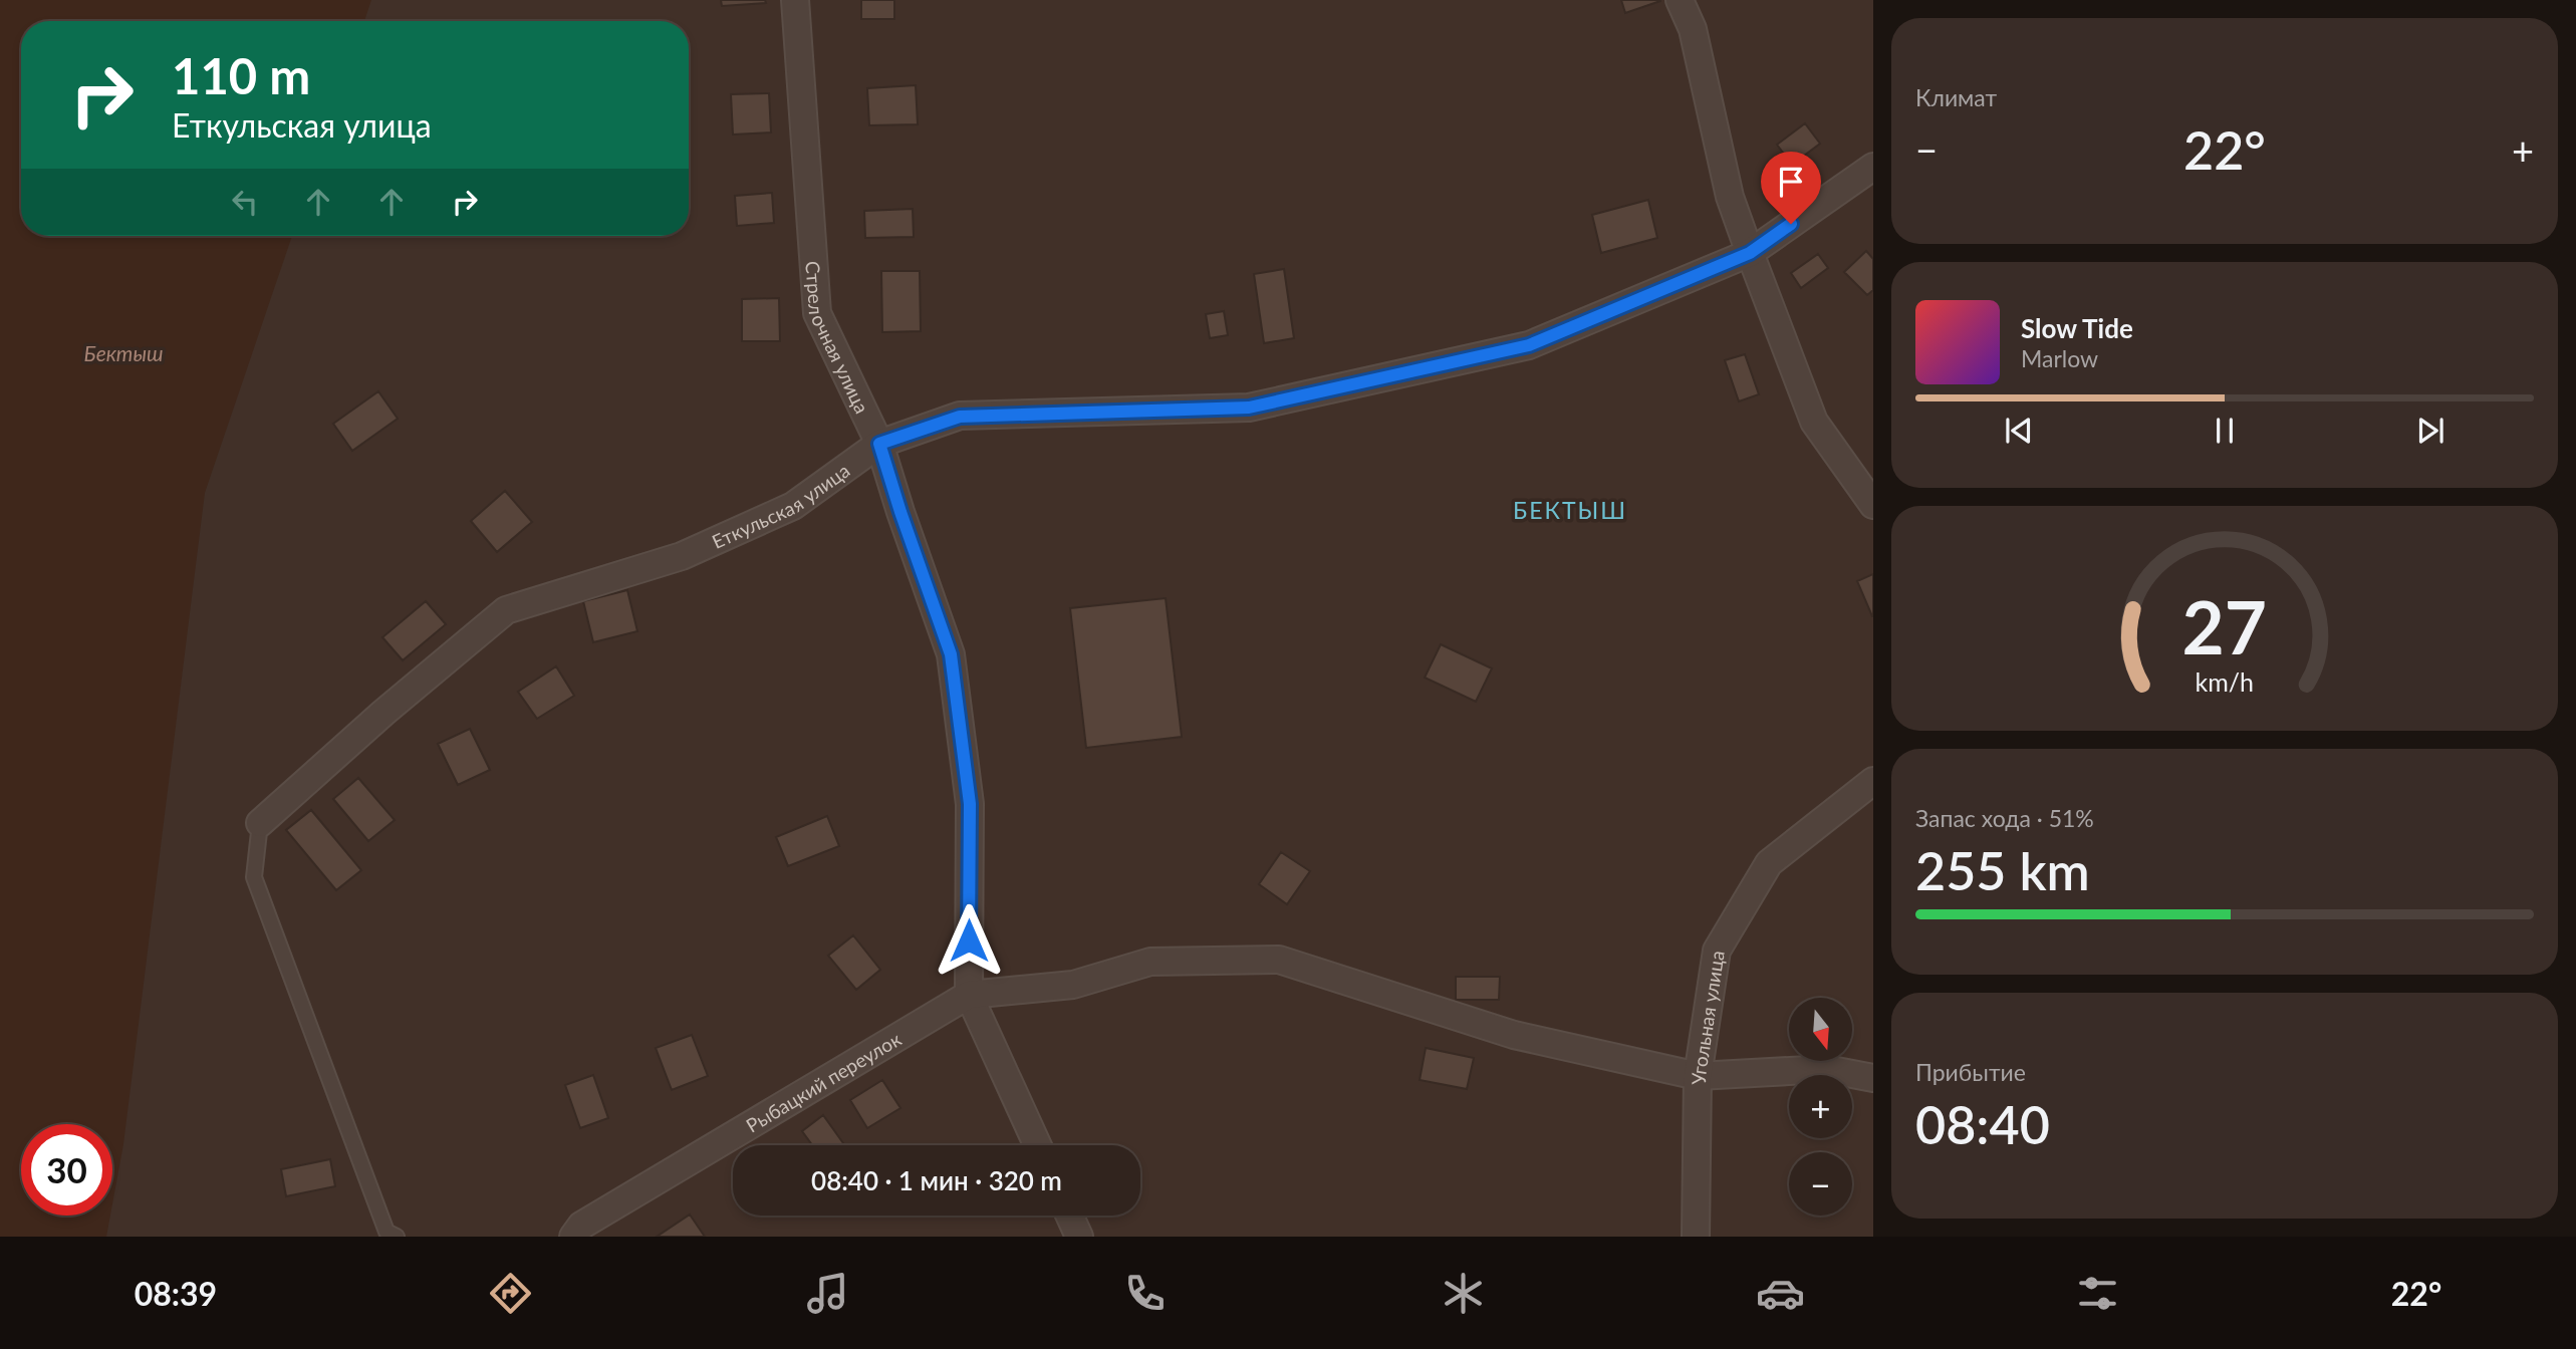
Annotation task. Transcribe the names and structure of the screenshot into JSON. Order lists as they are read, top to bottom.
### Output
{
  "streets": {
    "street": [
      "Стрелочная улица",
      "Еткульская улица",
      "Угольная улица",
      "Рыбацкий переулок"
    ]
  },
  "crossings": [
    ["Стрелочная улица", "Еткульская улица"],
    ["Стрелочная улица", "Рыбацкий переулок"]
  ],
  "districts": ["БЕКТЫШ"],
  "water": ["Бектыш"],
  "north": "bottom",
  "page": {
    "tile": [
      "Климат",
      ["Запас хода · 51%", "255 km"],
      ["Прибытие", "08:40"]
    ],
    "turn": ["110 m", "Еткульская улица"],
    "heat": ["−", "22°", "+"],
    "song": ["Slow Tide", "Marlow"],
    "map_buttons": ["+", "−"],
    "limit": "30",
    "trip": "08:40 · 1 мин · 320 m",
    "tabs": ["08:39", "22°"],
    "gauge": ["27", "km/h"]
  }
}
